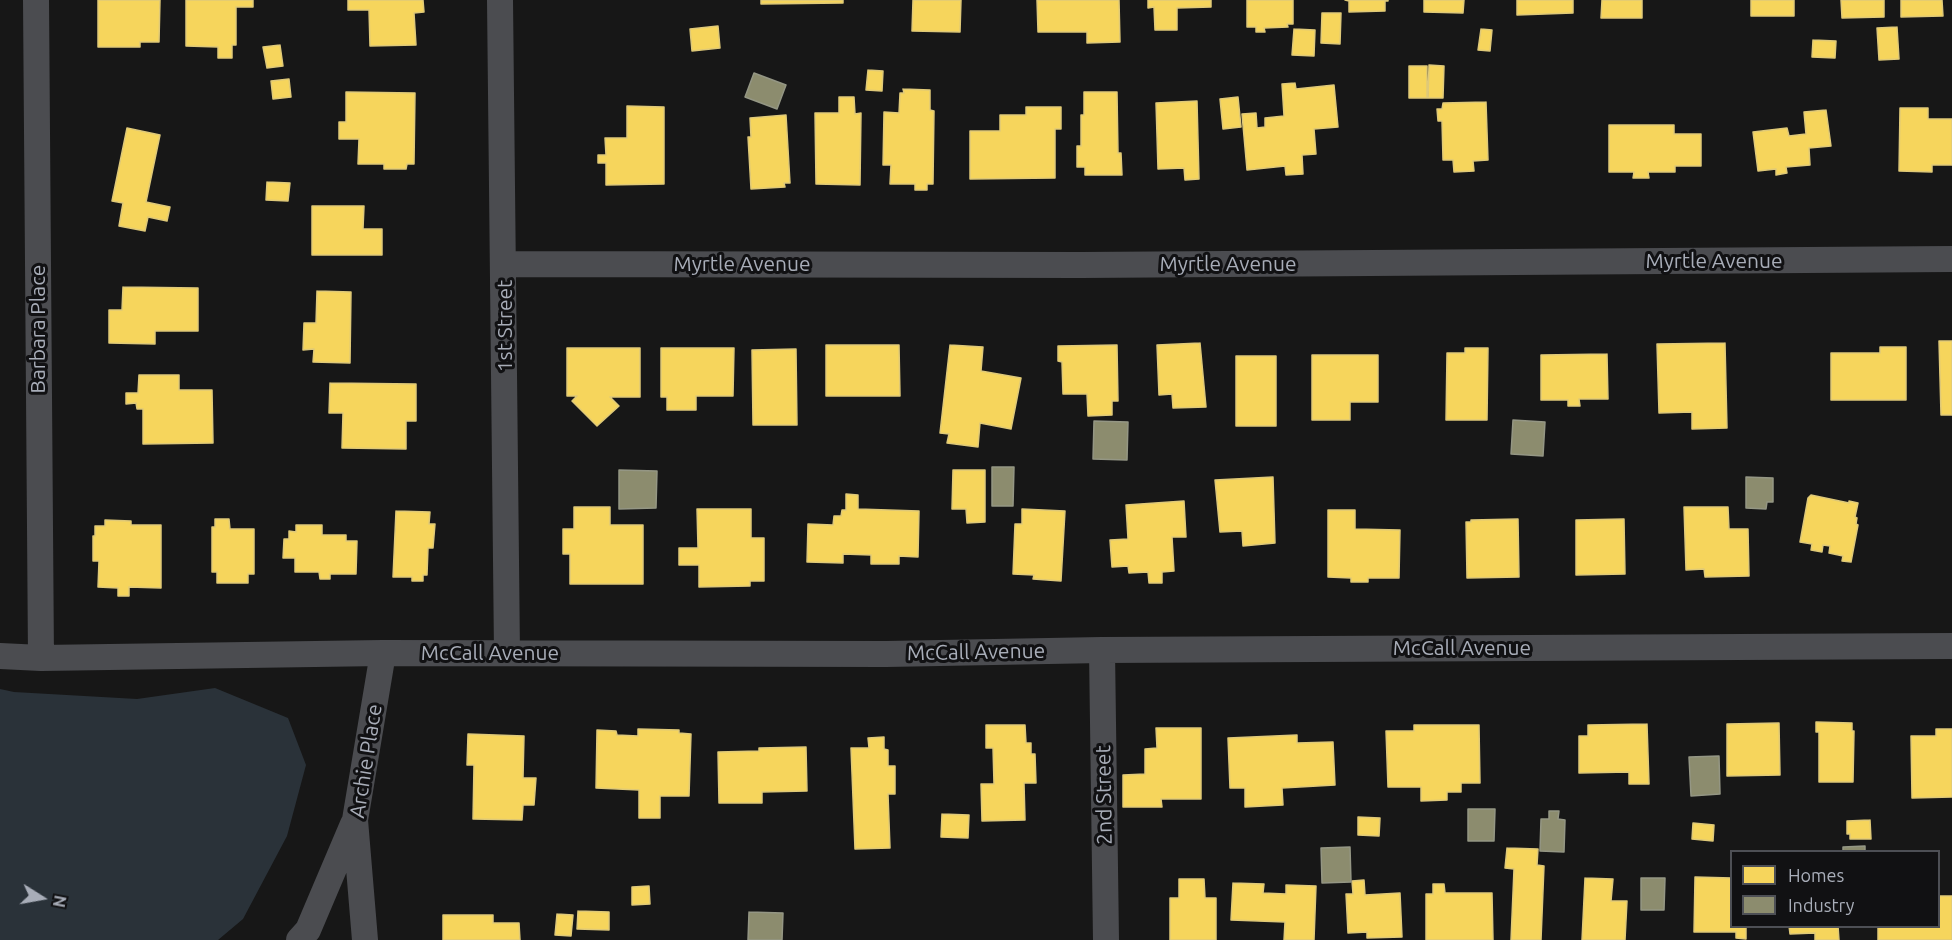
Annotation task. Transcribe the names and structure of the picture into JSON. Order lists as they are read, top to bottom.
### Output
{
  "streets": {
    "street": [
      "Myrtle Avenue",
      "1st Street",
      "Barbara Place",
      "McCall Avenue",
      "Archie Place",
      "2nd Street"
    ]
  },
  "crossings": [
    ["Myrtle Avenue", "1st Street"],
    ["1st Street", "McCall Avenue"],
    ["Barbara Place", "McCall Avenue"],
    ["McCall Avenue", "Archie Place"],
    ["McCall Avenue", "2nd Street"]
  ],
  "legend": ["Homes", "Industry"],
  "north": "right"
}
